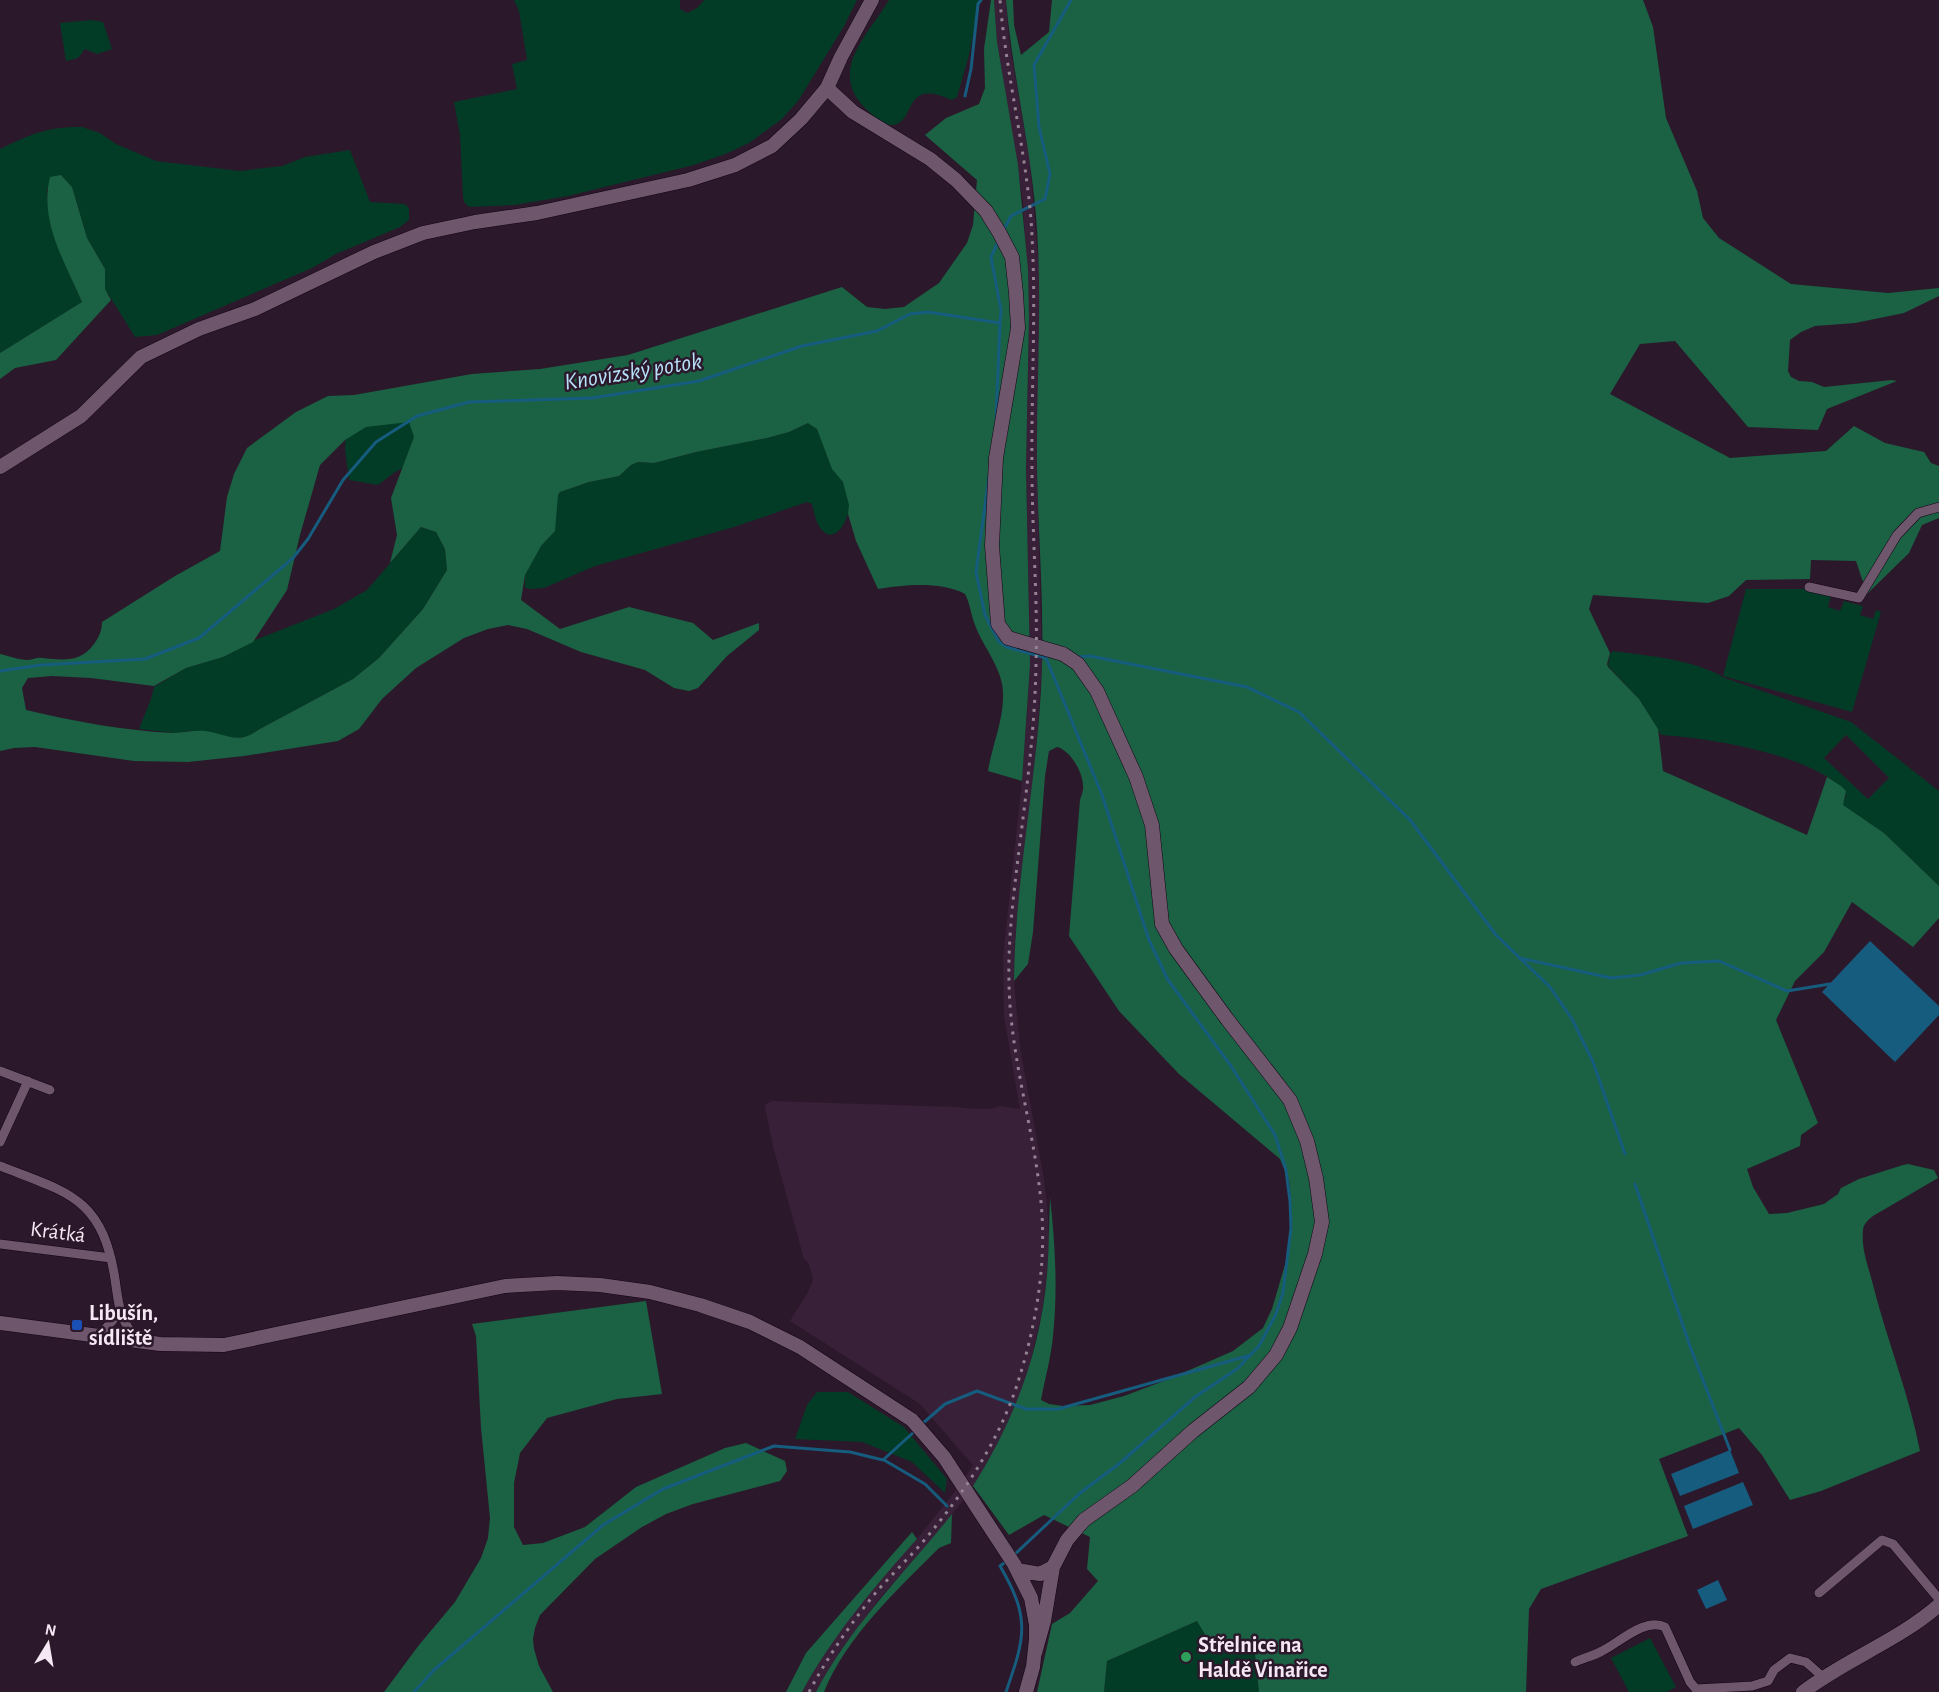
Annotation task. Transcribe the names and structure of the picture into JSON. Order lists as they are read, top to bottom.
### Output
{
  "streets": {
    "street": ["Krátká"]
  },
  "water": ["Knovízský potok"],
  "places": {
    "transit": ["Libušín, sídliště"],
    "other": ["Střelnice na Haldě Vinařice"]
  },
  "north": "top"
}
